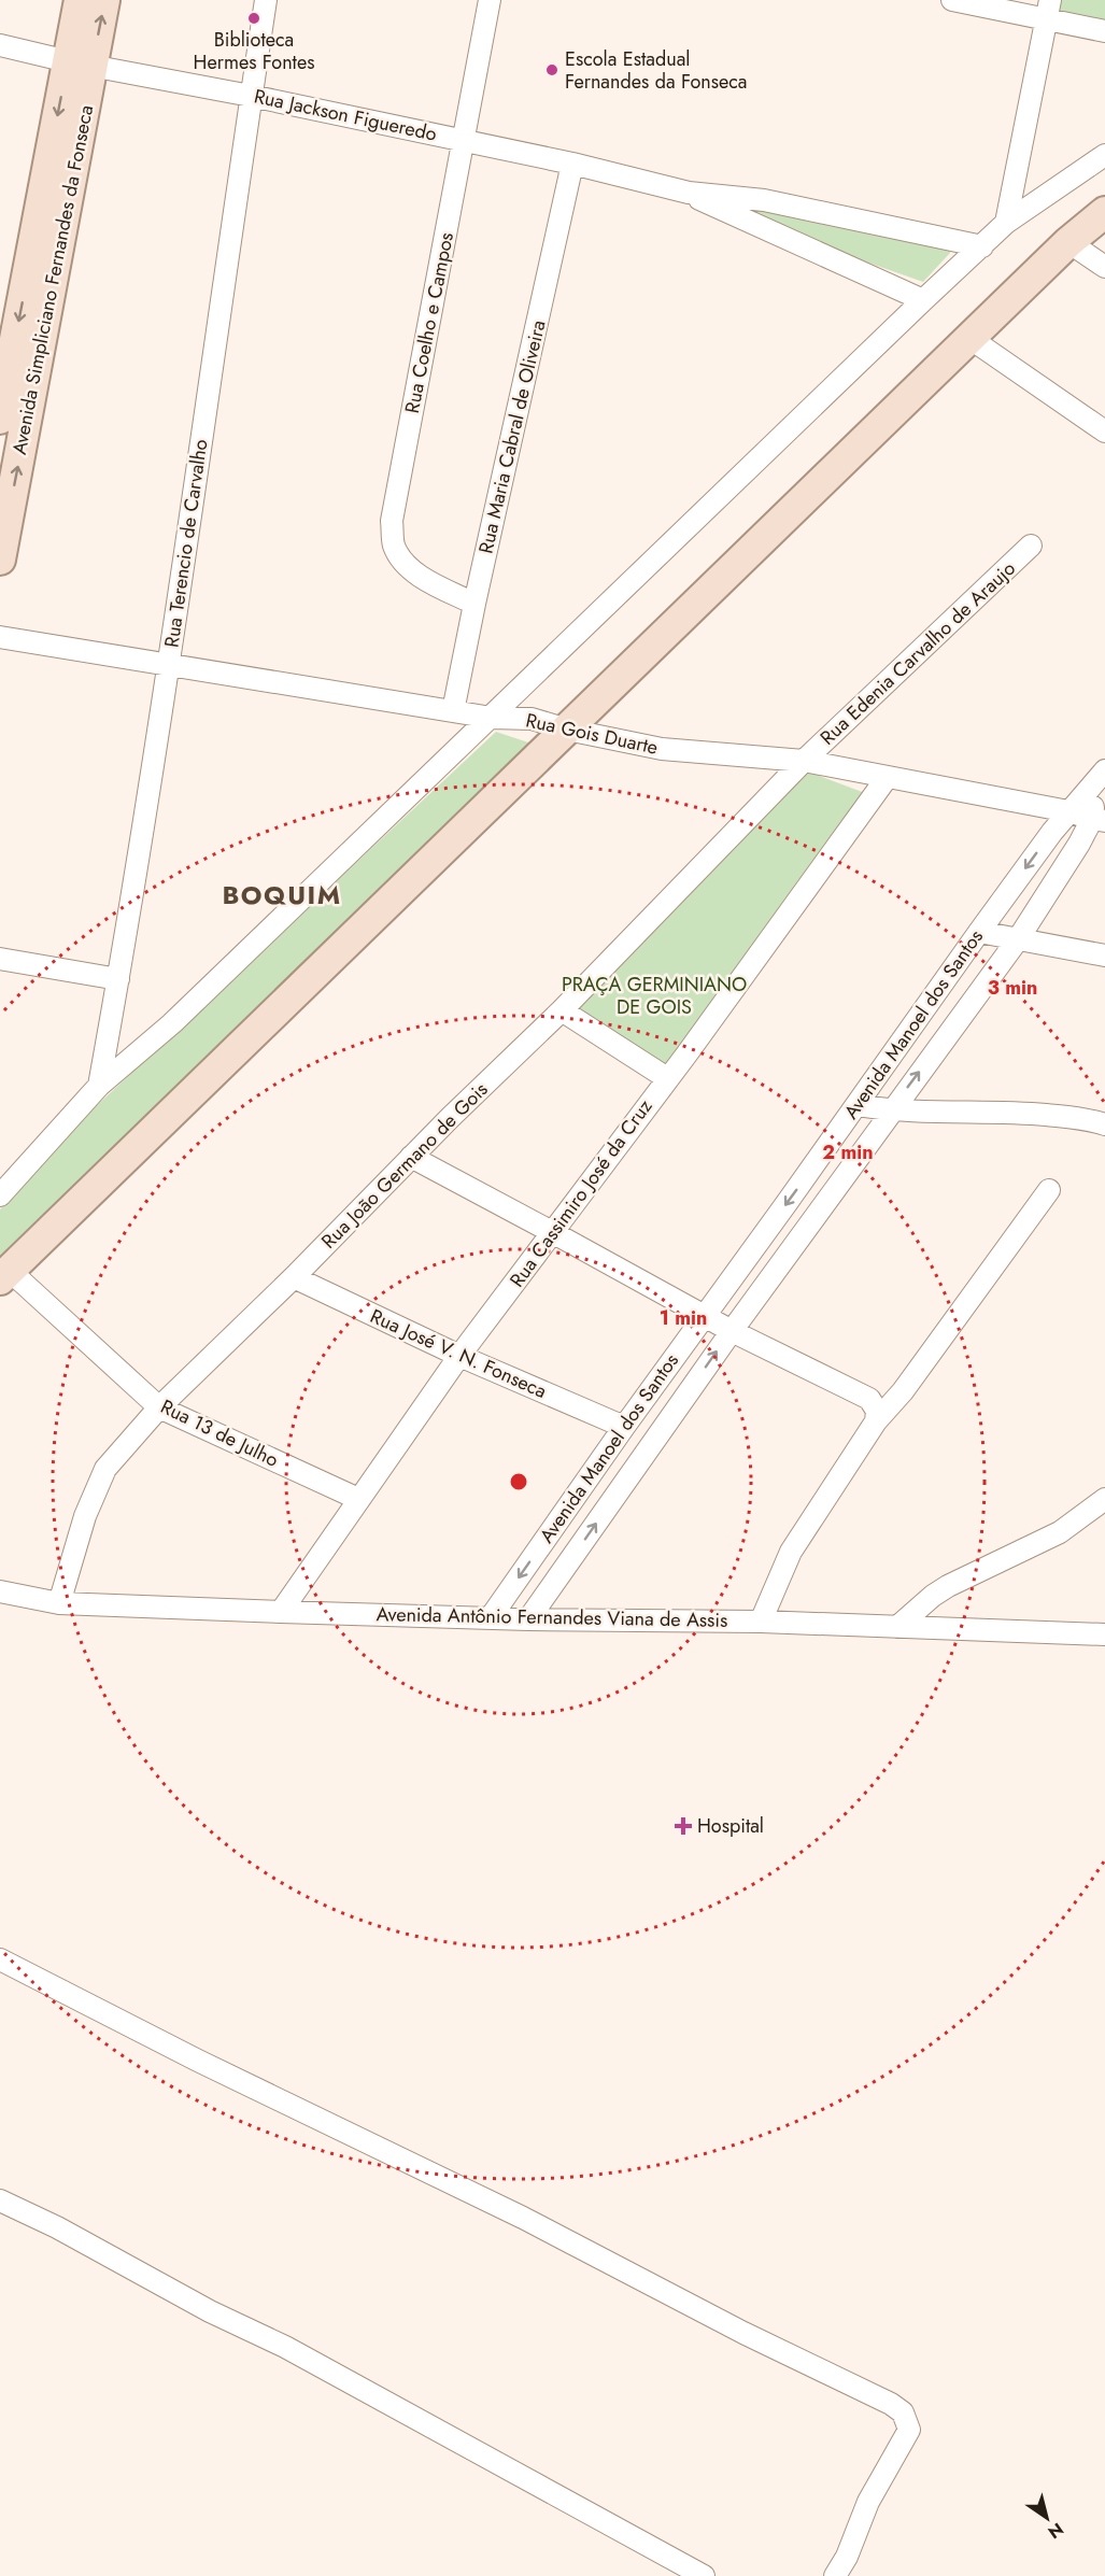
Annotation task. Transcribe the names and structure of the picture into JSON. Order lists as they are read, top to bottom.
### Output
{
  "streets": {
    "street": [
      "Rua Jackson Figueredo",
      "Avenida Simpliciano Fernandes da Fonseca",
      "Rua Coelho e Campos",
      "Rua Maria Cabral de Oliveira",
      "Rua Terencio de Carvalho",
      "Rua Edenia Carvalho de Araujo",
      "Rua Gois Duarte",
      "Avenida Manoel dos Santos",
      "Rua João Germano de Gois",
      "Rua Cassimiro José da Cruz",
      "Rua José V. N. Fonseca",
      "Rua 13 de Julho",
      "Avenida Antônio Fernandes Viana de Assis"
    ]
  },
  "crossings": [
    ["Rua Jackson Figueredo", "Avenida Simpliciano Fernandes da Fonseca"],
    ["Rua Jackson Figueredo", "Rua Coelho e Campos"],
    ["Rua Jackson Figueredo", "Rua Maria Cabral de Oliveira"],
    ["Rua Jackson Figueredo", "Rua Terencio de Carvalho"],
    ["Rua Coelho e Campos", "Rua Maria Cabral de Oliveira"],
    ["Rua Maria Cabral de Oliveira", "Rua Gois Duarte"],
    ["Rua Terencio de Carvalho", "Rua Gois Duarte"],
    ["Rua Edenia Carvalho de Araujo", "Rua Gois Duarte"],
    ["Rua Edenia Carvalho de Araujo", "Rua João Germano de Gois"],
    ["Rua Gois Duarte", "Avenida Manoel dos Santos"],
    ["Rua Gois Duarte", "Rua João Germano de Gois"],
    ["Rua Gois Duarte", "Rua Cassimiro José da Cruz"],
    ["Avenida Manoel dos Santos", "Rua José V. N. Fonseca"],
    ["Avenida Manoel dos Santos", "Avenida Antônio Fernandes Viana de Assis"],
    ["Rua João Germano de Gois", "Rua José V. N. Fonseca"],
    ["Rua João Germano de Gois", "Rua 13 de Julho"],
    ["Rua João Germano de Gois", "Avenida Antônio Fernandes Viana de Assis"],
    ["Rua Cassimiro José da Cruz", "Rua José V. N. Fonseca"],
    ["Rua Cassimiro José da Cruz", "Rua 13 de Julho"],
    ["Rua Cassimiro José da Cruz", "Avenida Antônio Fernandes Viana de Assis"]
  ],
  "districts": ["BOQUIM"],
  "parks": ["PRAÇA GERMINIANO DE GOIS"],
  "places": {
    "other": ["Biblioteca Hermes Fontes", "Escola Estadual Fernandes da Fonseca"],
    "health": ["Hospital"]
  },
  "north": "bottom right",
  "rings": ["3 min", "2 min", "1 min"]
}
